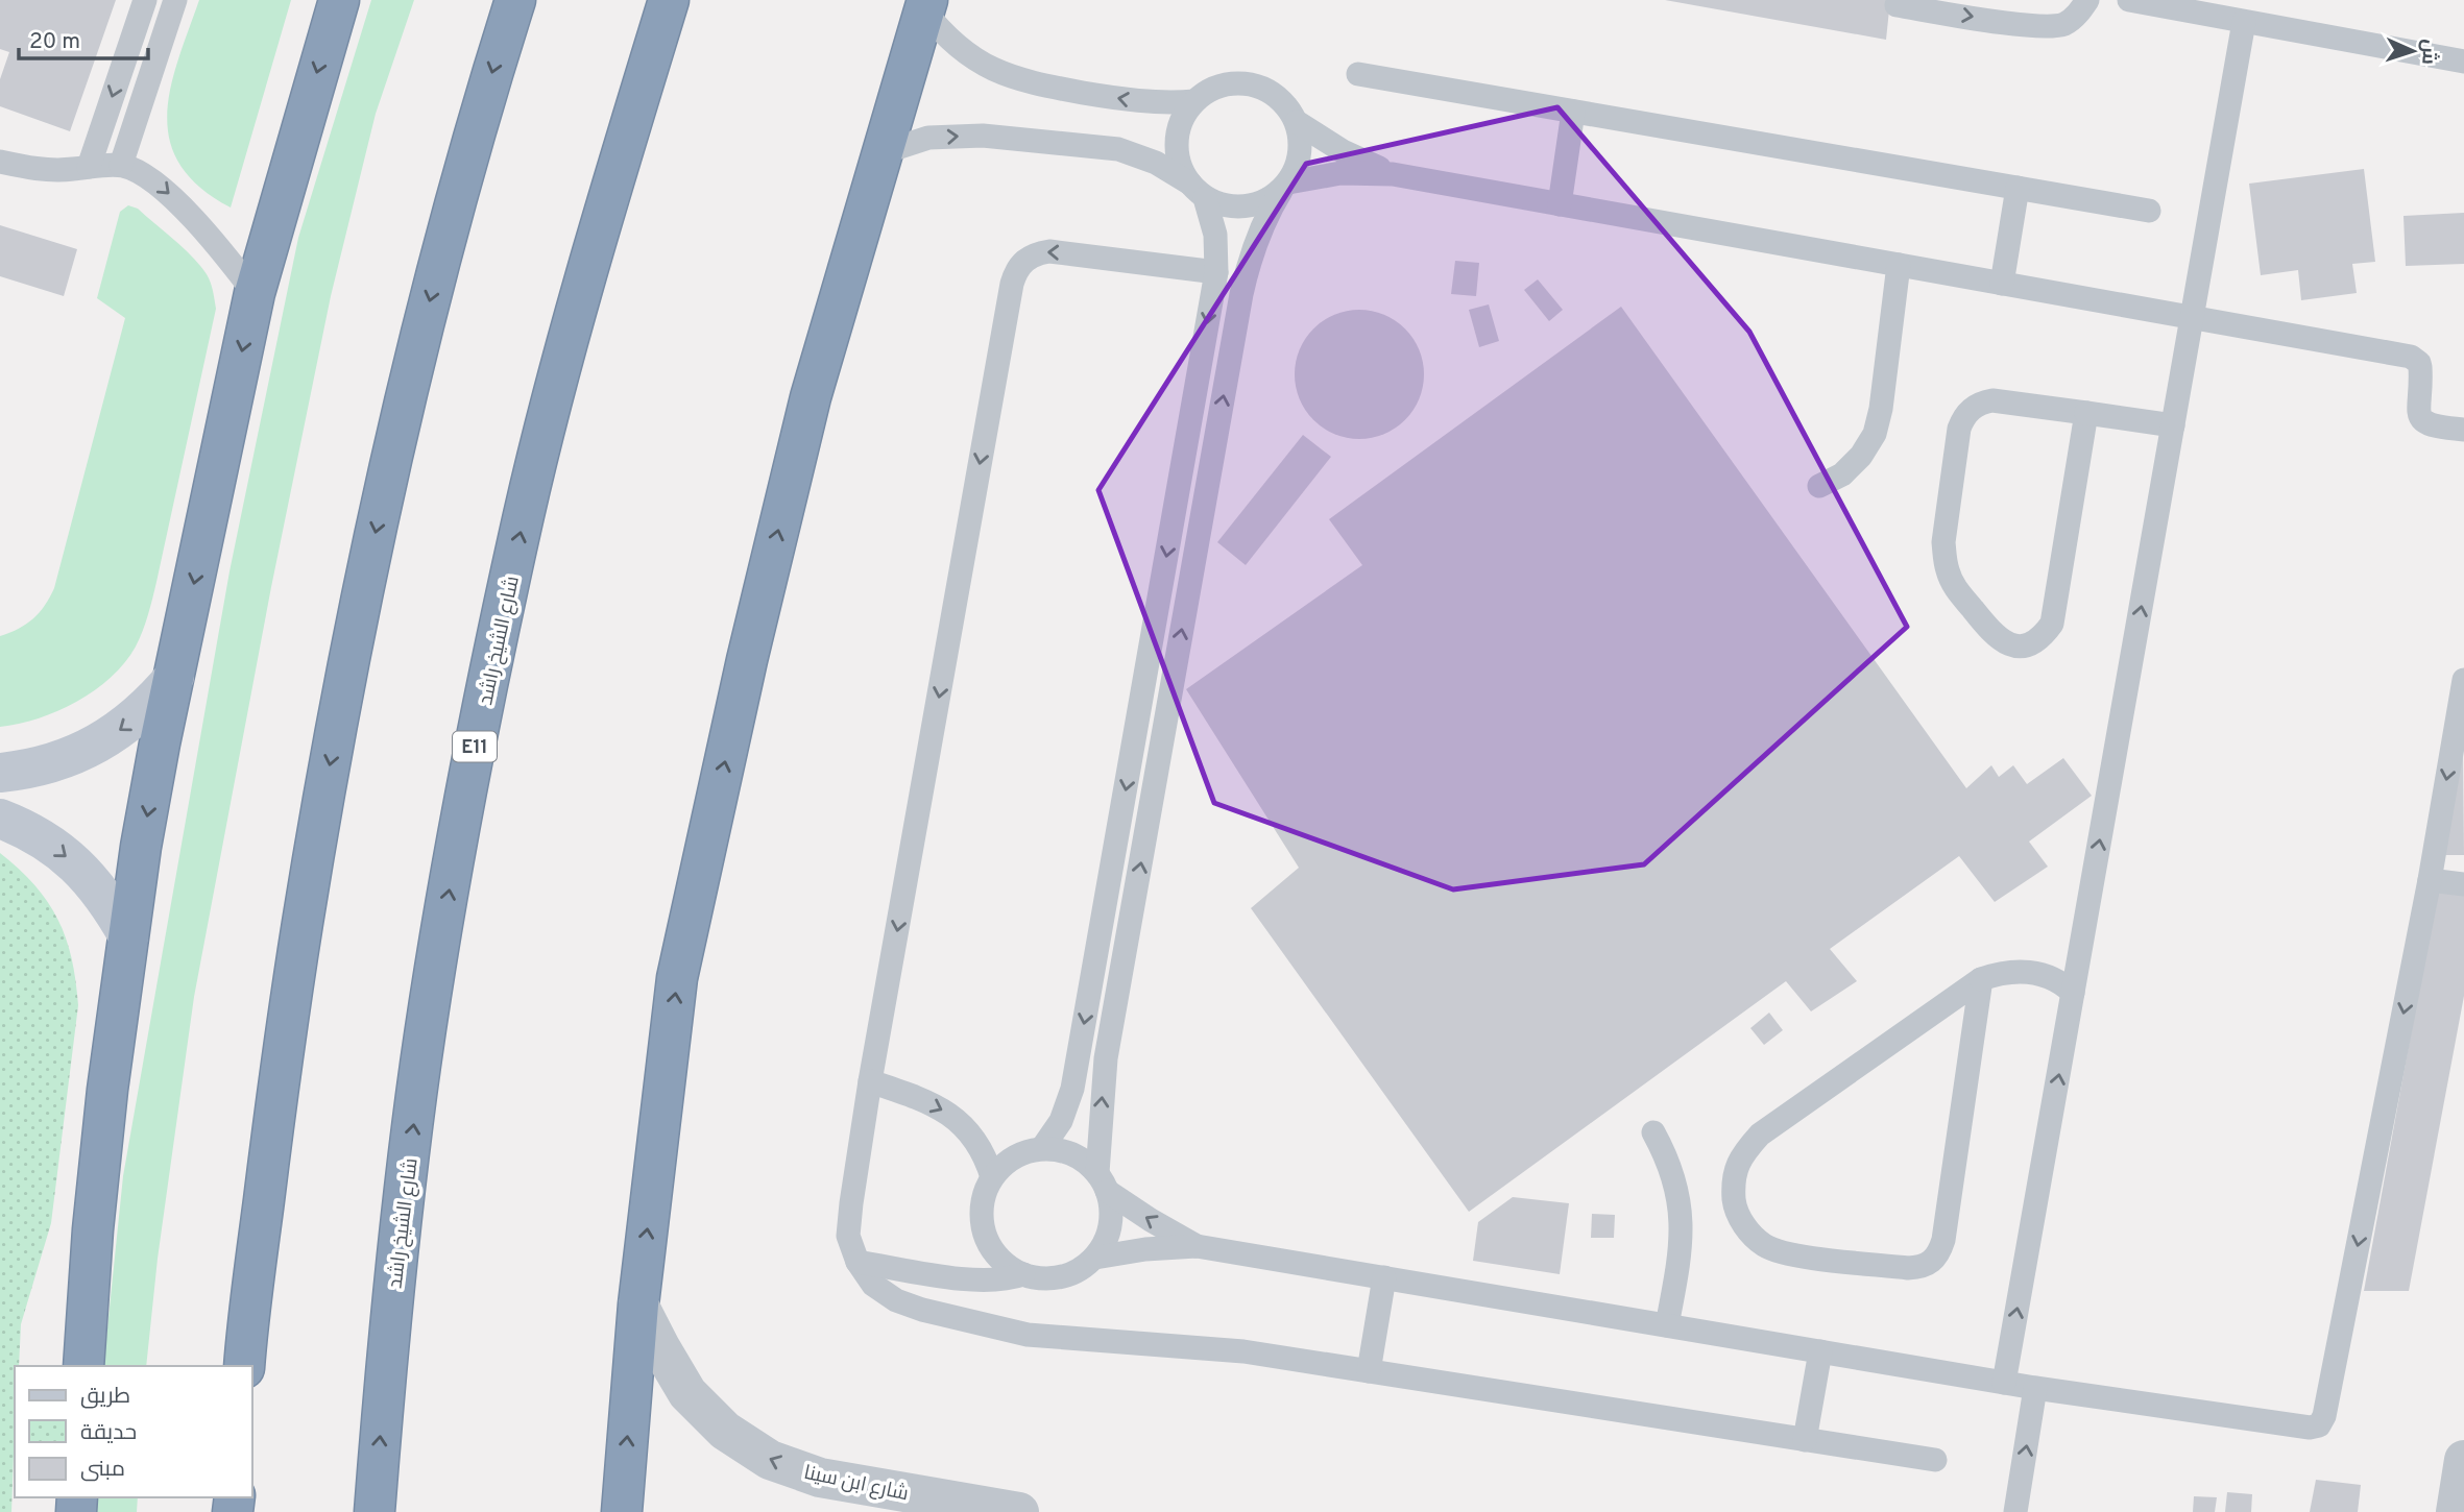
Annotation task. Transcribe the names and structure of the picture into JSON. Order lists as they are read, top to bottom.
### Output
{
  "streets": {
    "highway": ["شارع الشيخ راشد", "E11"],
    "street": ["شارع ابن سينا"]
  },
  "one_way": ["شارع ابن سينا"],
  "legend": ["طريق", "حديقة", "مبنى"],
  "scale_bar": "20 m",
  "north": "right"
}
